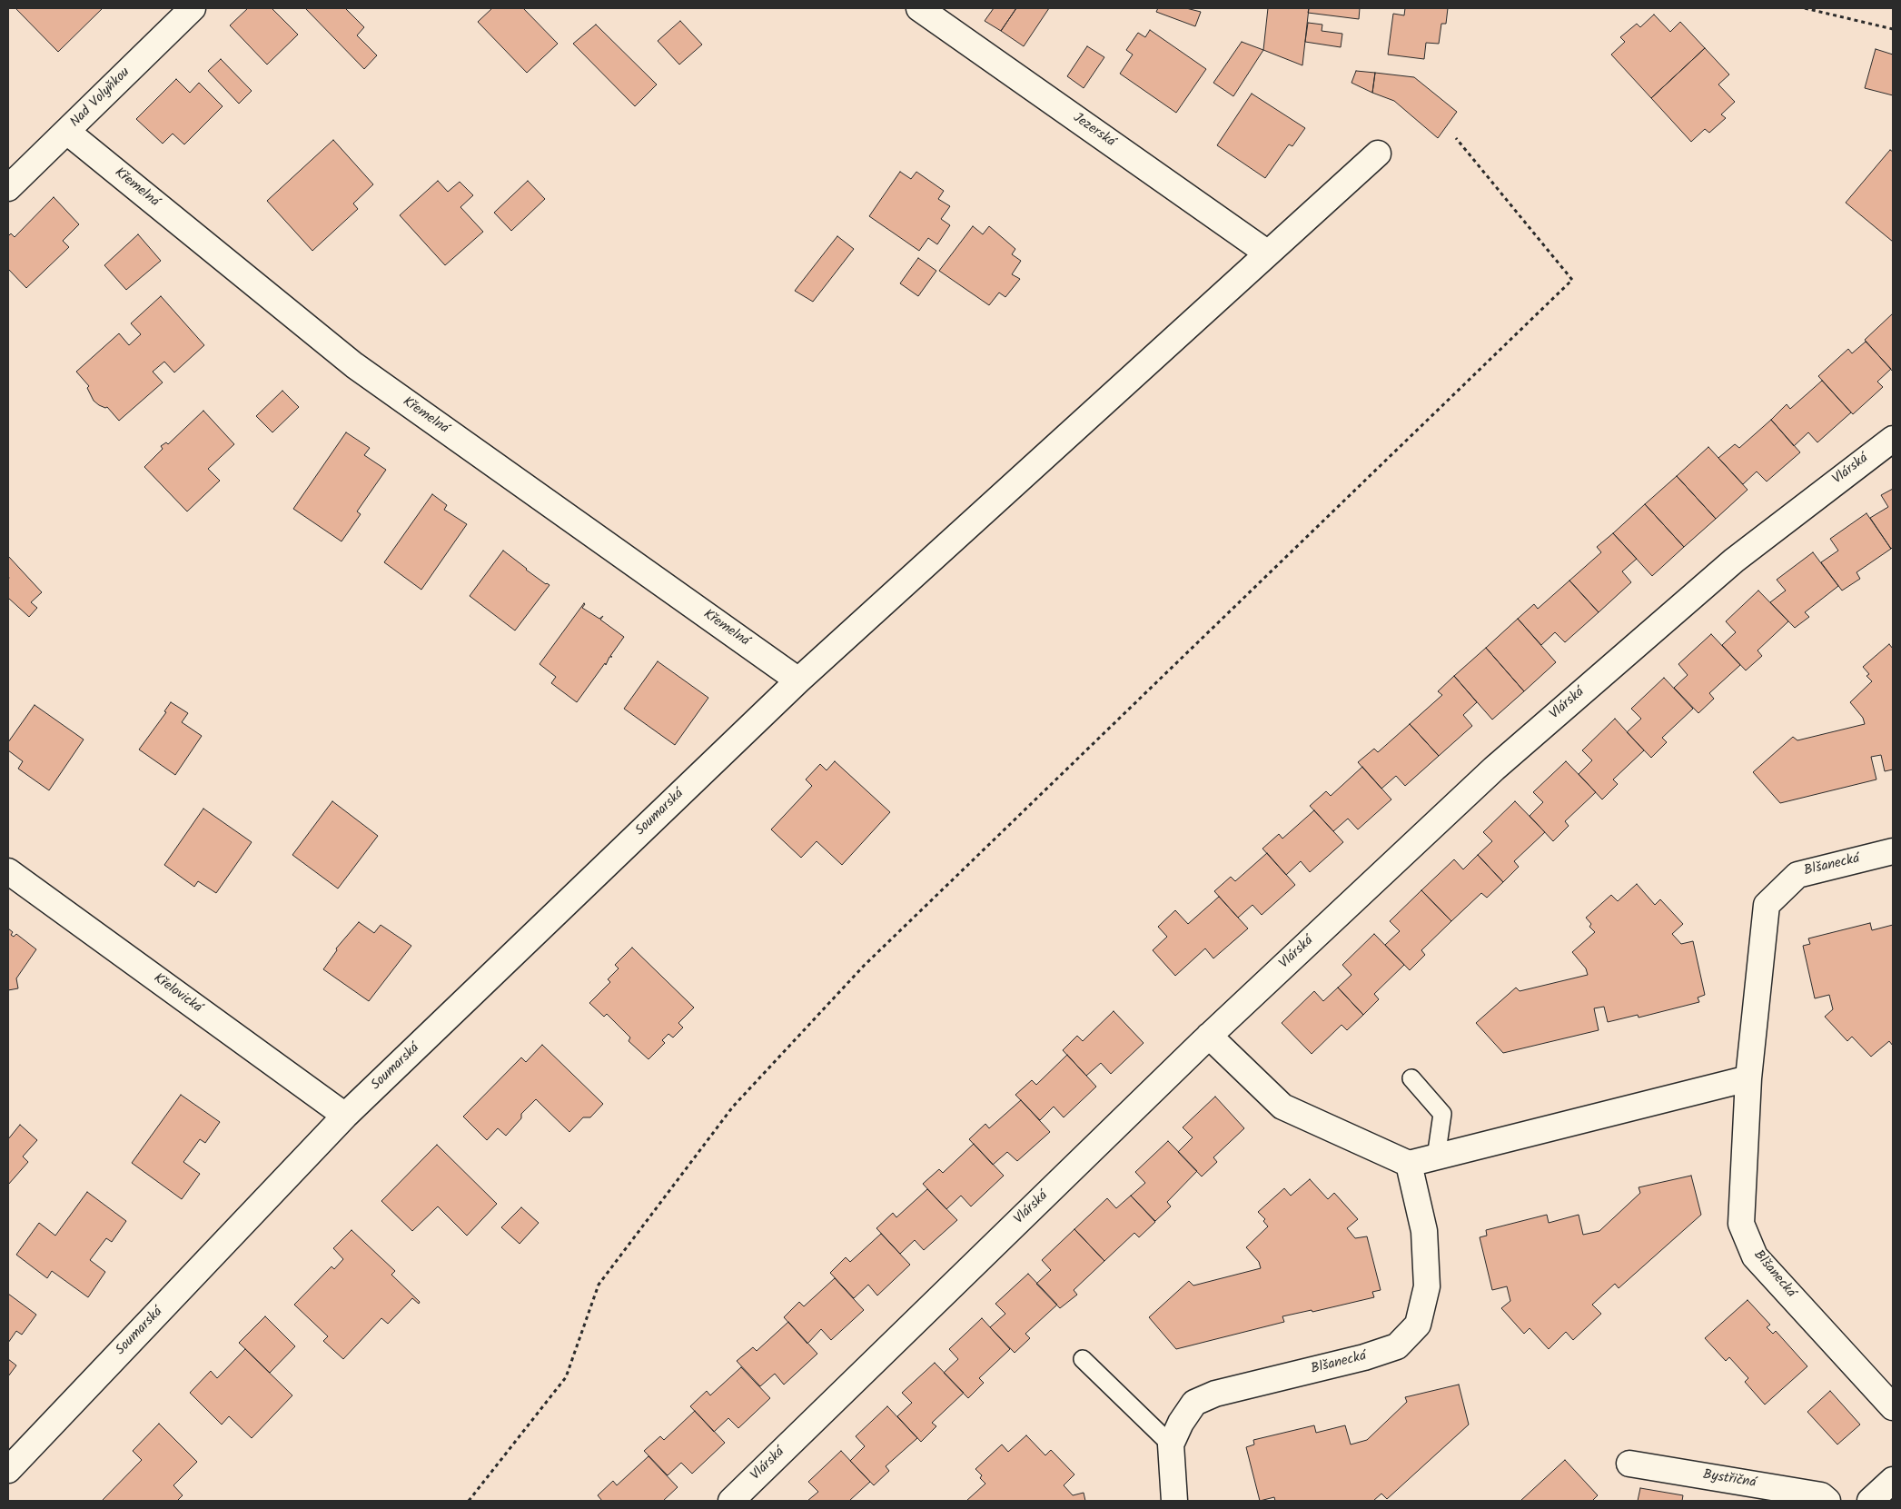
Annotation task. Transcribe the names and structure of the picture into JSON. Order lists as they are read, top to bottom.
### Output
{
  "streets": {
    "street": [
      "Nad Volyňkou",
      "Jezerská",
      "Křemelná",
      "Vlárská",
      "Soumarská",
      "Blšanecká",
      "Křelovická",
      "Bystřičná"
    ]
  },
  "crossings": [
    ["Nad Volyňkou", "Křemelná"],
    ["Jezerská", "Soumarská"],
    ["Křemelná", "Soumarská"],
    ["Soumarská", "Křelovická"]
  ]
}
